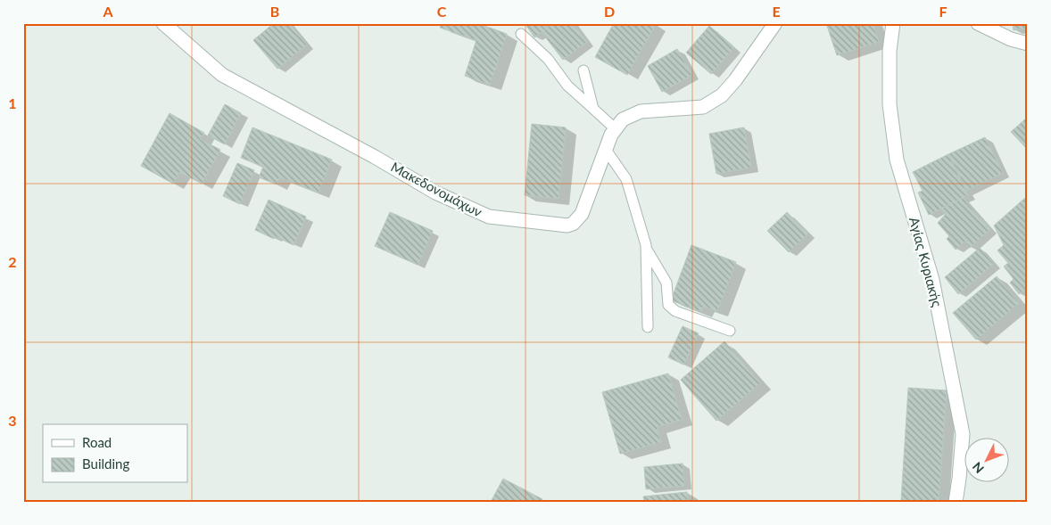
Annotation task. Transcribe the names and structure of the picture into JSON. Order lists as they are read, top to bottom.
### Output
{
  "streets": {
    "street": ["Μακεδονομάχων", "Αγίας Κυριακής"]
  },
  "legend": ["Road", "Building"],
  "north": "bottom left",
  "grid": {
    "columns": [
      "A",
      "B",
      "C",
      "D",
      "E",
      "F"
    ],
    "rows": ["1", "2", "3"]
  }
}
